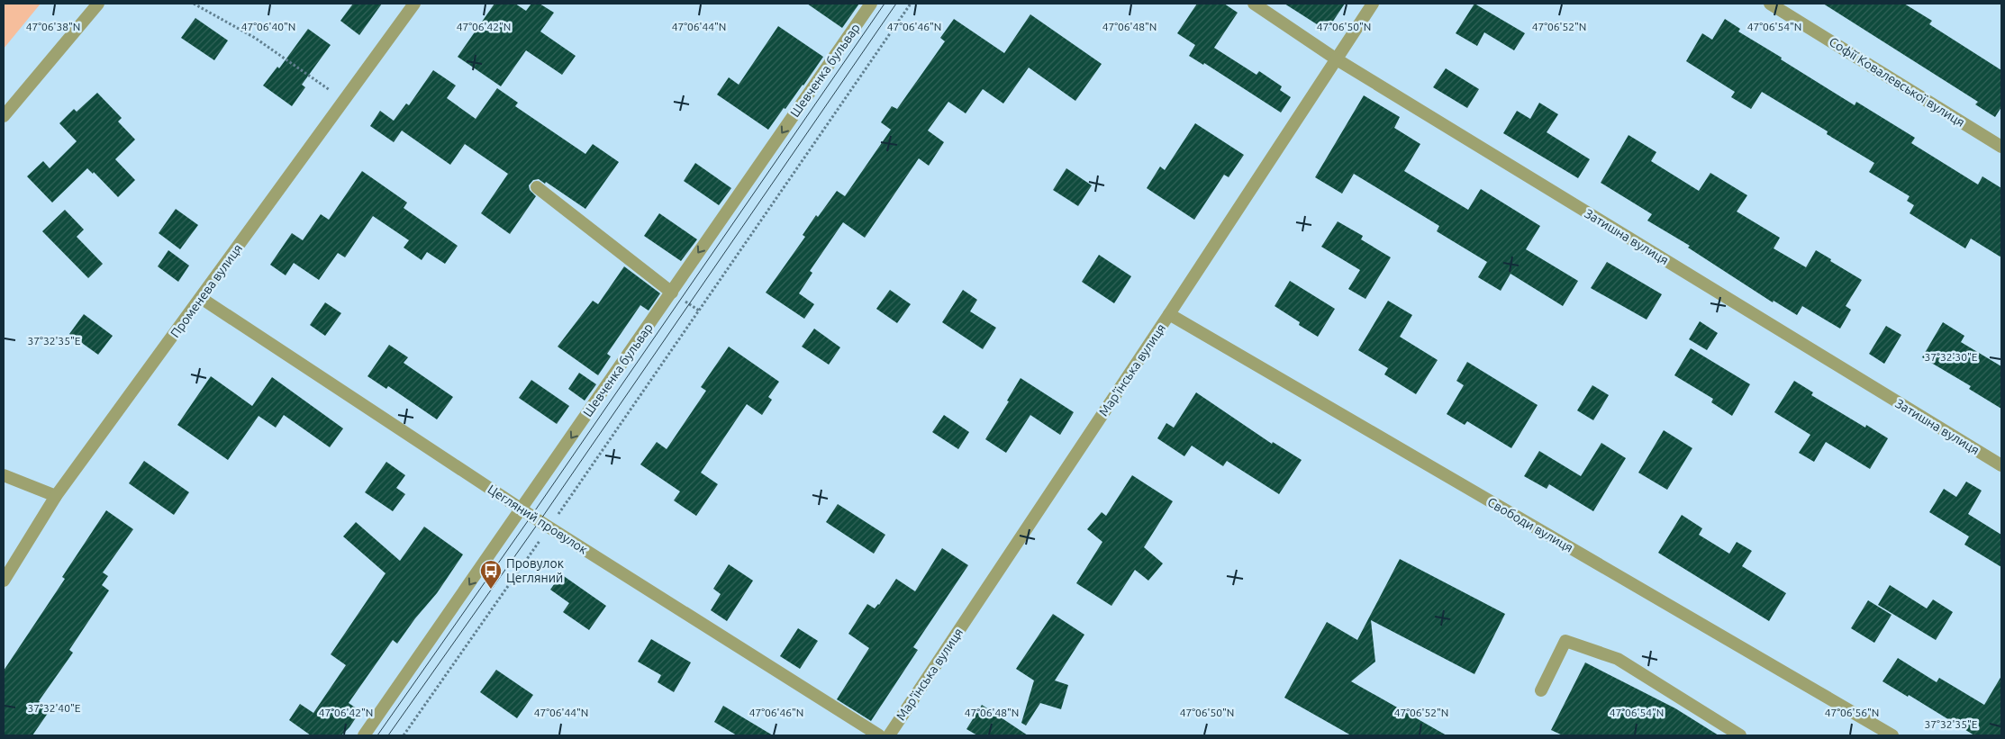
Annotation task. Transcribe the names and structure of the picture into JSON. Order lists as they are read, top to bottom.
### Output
{
  "streets": {
    "street": [
      "Шевченка бульвар",
      "Софії Ковалевської вулиця",
      "Затишна вулиця",
      "Променева вулиця",
      "Мар'їнська вулиця",
      "Цегляний провулок",
      "Свободи вулиця"
    ]
  },
  "crossings": [
    ["Шевченка бульвар", "Цегляний провулок"],
    ["Затишна вулиця", "Мар'їнська вулиця"],
    ["Променева вулиця", "Цегляний провулок"],
    ["Мар'їнська вулиця", "Свободи вулиця"]
  ],
  "one_way": ["Шевченка бульвар"],
  "places": {
    "bus stop": ["Провулок Цегляний"]
  },
  "coordinates": [
    "47°06'38\"N",
    "47°06'40\"N",
    "47°06'42\"N",
    "47°06'44\"N",
    "47°06'46\"N",
    "47°06'48\"N",
    "47°06'50\"N",
    "47°06'52\"N",
    "47°06'54\"N",
    "37°32'35\"E",
    "37°32'30\"E",
    "37°32'40\"E",
    "47°06'56\"N"
  ]
}
